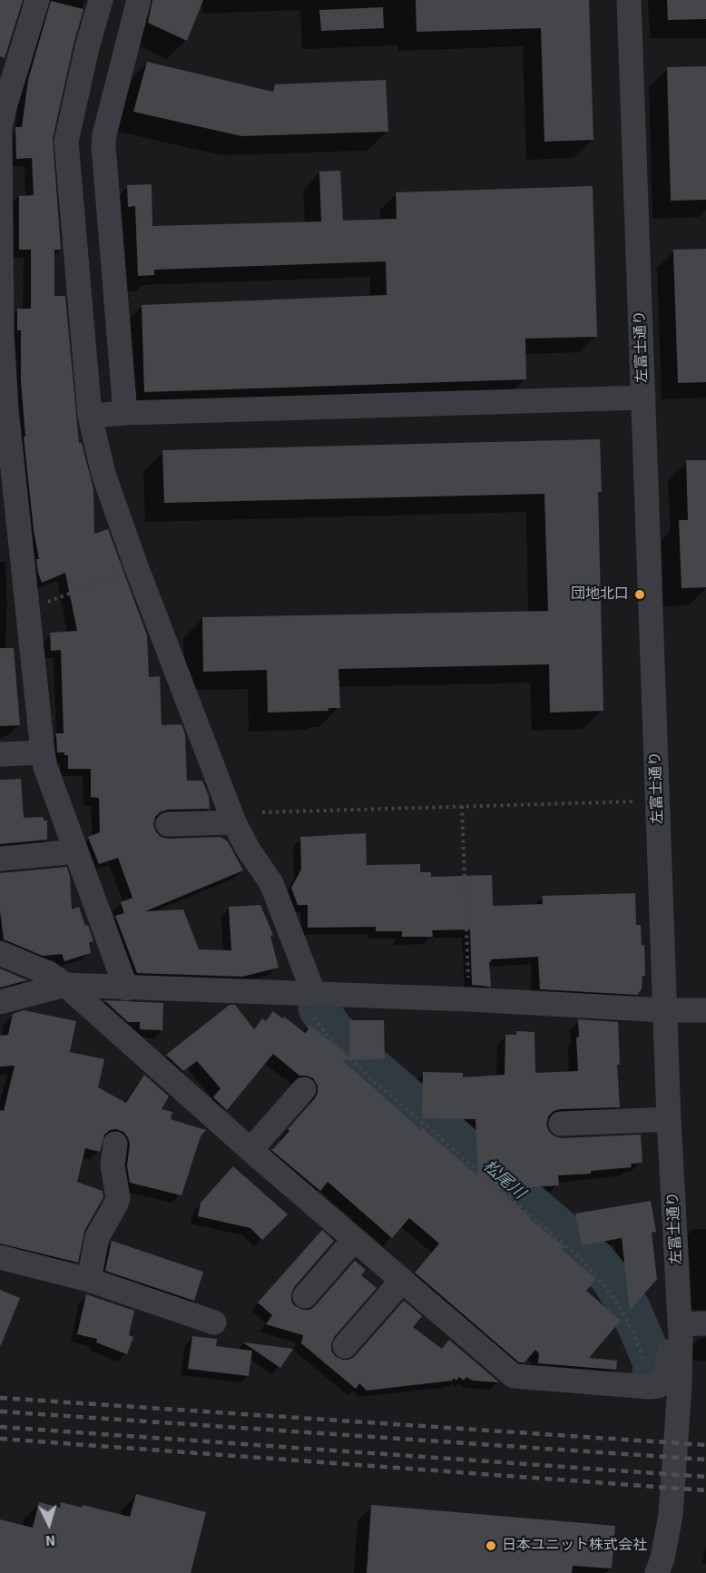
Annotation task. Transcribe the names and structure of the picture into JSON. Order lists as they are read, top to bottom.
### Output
{
  "streets": {
    "street": ["左富士通り"]
  },
  "water": ["松尾川"],
  "places": ["団地北口", "日本ユニット株式会社"],
  "north": "bottom"
}
